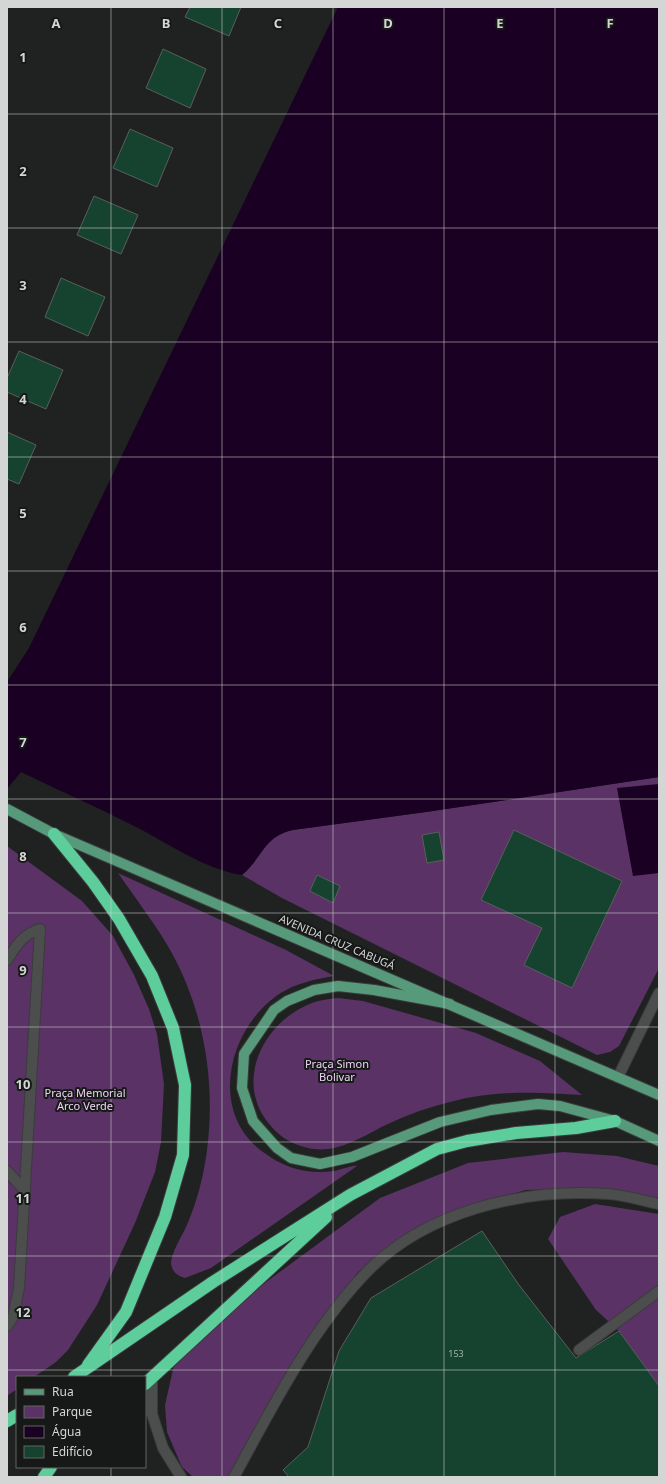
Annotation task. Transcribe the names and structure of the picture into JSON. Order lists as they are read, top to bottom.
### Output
{
  "streets": {
    "main road": ["AVENIDA CRUZ CABUGÁ"]
  },
  "parks": ["Praça Simon Bolivar", "Praça Memorial Arco Verde"],
  "house_numbers": ["153"],
  "legend": [
    "Rua",
    "Parque",
    "Água",
    "Edifício"
  ],
  "grid": {
    "columns": [
      "A",
      "B",
      "C",
      "D",
      "E",
      "F"
    ],
    "rows": [
      "1",
      "2",
      "3",
      "4",
      "5",
      "6",
      "7",
      "8",
      "9",
      "10",
      "11",
      "12"
    ]
  }
}
